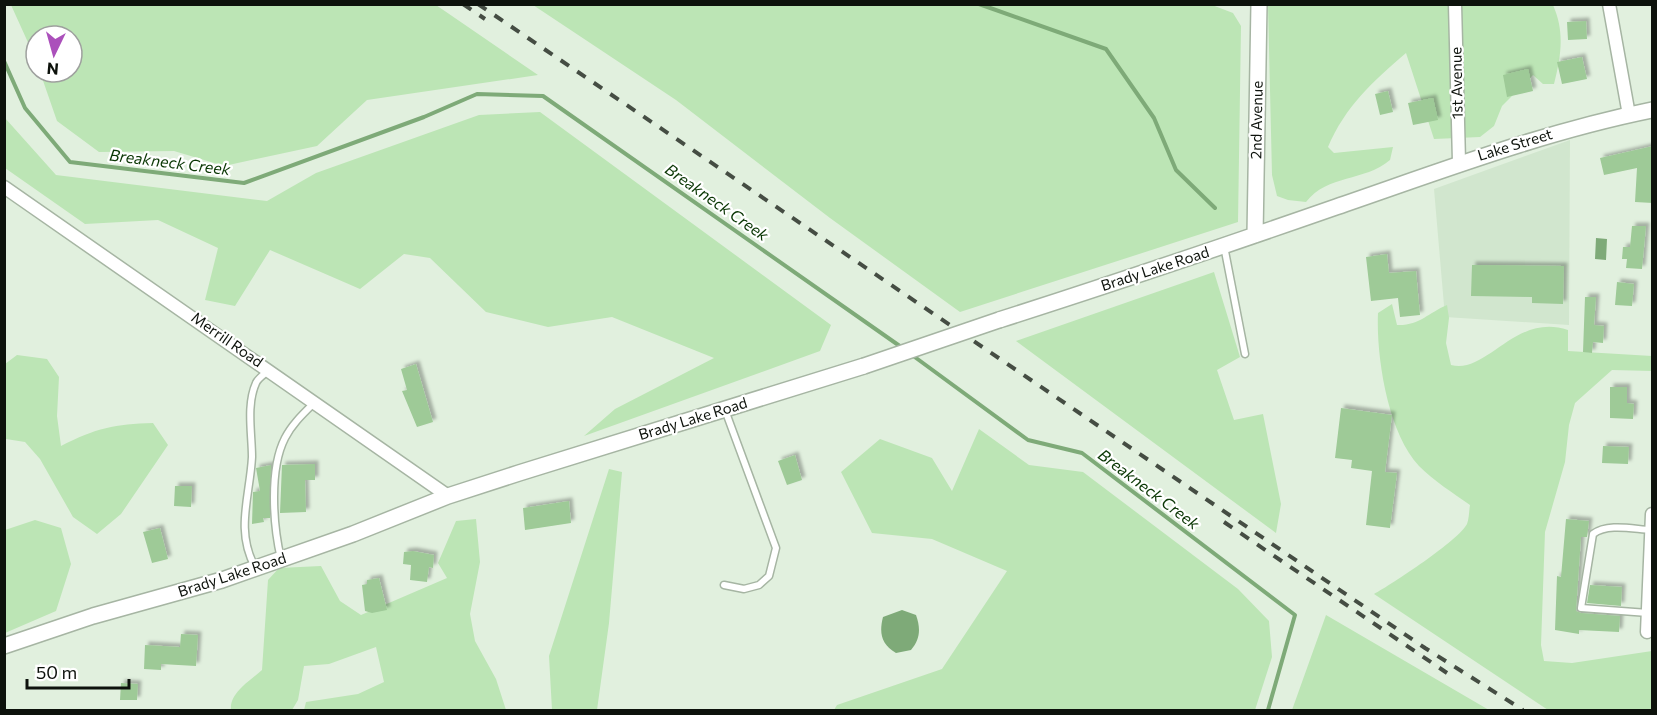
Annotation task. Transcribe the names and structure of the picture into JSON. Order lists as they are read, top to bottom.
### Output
{
  "streets": {
    "street": [
      "1st Avenue",
      "2nd Avenue",
      "Lake Street",
      "Brady Lake Road",
      "Merrill Road"
    ]
  },
  "crossings": [
    ["1st Avenue", "Lake Street"],
    ["2nd Avenue", "Brady Lake Road"],
    ["Lake Street", "Brady Lake Road"],
    ["Brady Lake Road", "Merrill Road"]
  ],
  "water": ["Breakneck Creek"],
  "scale_bar": "50 m",
  "north": "bottom"
}
